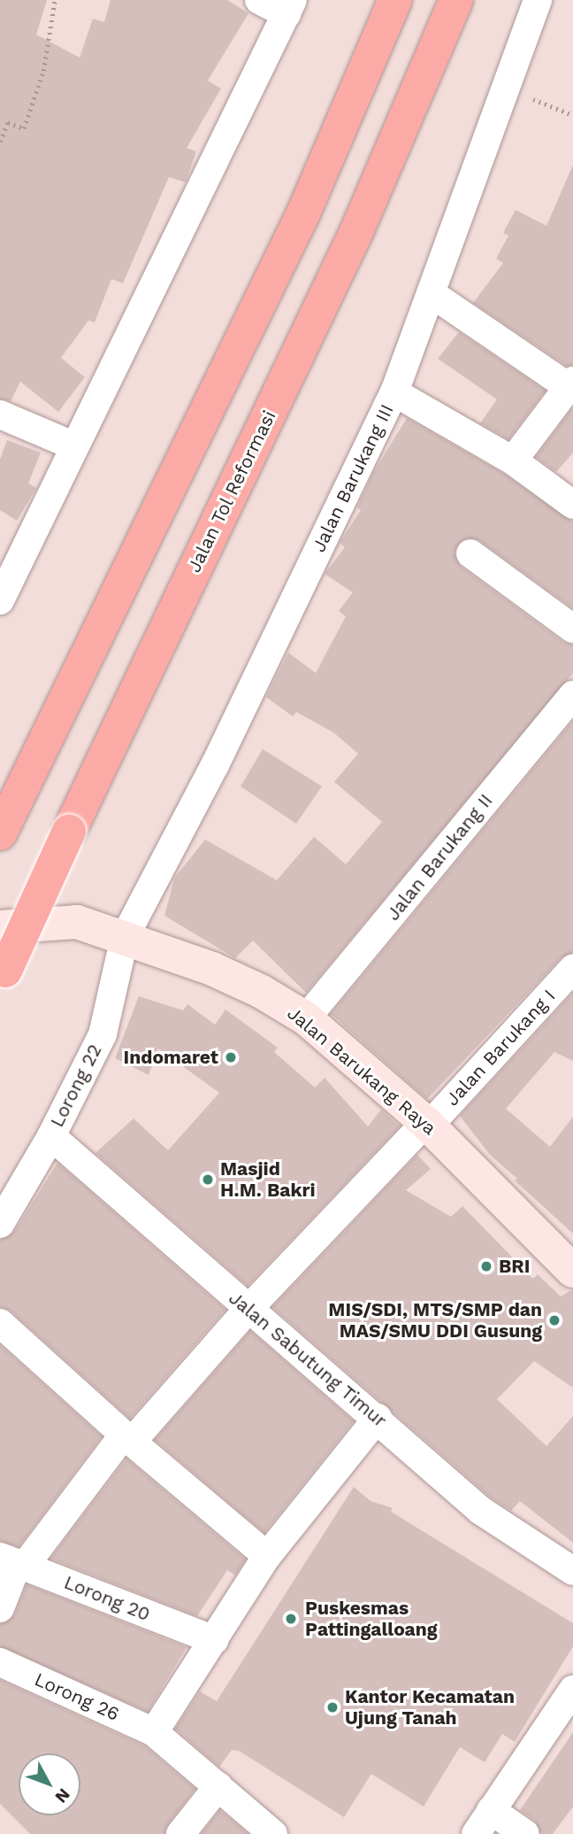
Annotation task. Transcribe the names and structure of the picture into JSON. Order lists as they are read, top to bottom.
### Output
{
  "streets": {
    "highway": ["Jalan Tol Reformasi"],
    "street": [
      "Jalan Barukang III",
      "Jalan Barukang II",
      "Jalan Barukang I",
      "Jalan Barukang Raya",
      "Lorong 22",
      "Jalan Sabutung Timur",
      "Lorong 20",
      "Lorong 26"
    ]
  },
  "crossings": [
    ["Jalan Barukang III", "Jalan Barukang Raya"],
    ["Jalan Barukang III", "Lorong 22"],
    ["Jalan Barukang II", "Jalan Barukang Raya"],
    ["Jalan Barukang I", "Jalan Barukang Raya"],
    ["Jalan Barukang I", "Jalan Sabutung Timur"],
    ["Jalan Barukang I", "Lorong 20"],
    ["Jalan Barukang Raya", "Lorong 22"],
    ["Lorong 22", "Jalan Sabutung Timur"]
  ],
  "places": [
    "Indomaret",
    "Masjid H.M. Bakri",
    "BRI",
    "MIS/SDI, MTS/SMP dan MAS/SMU DDI Gusung",
    "Puskesmas Pattingalloang",
    "Kantor Kecamatan Ujung Tanah"
  ],
  "north": "bottom right"
}
